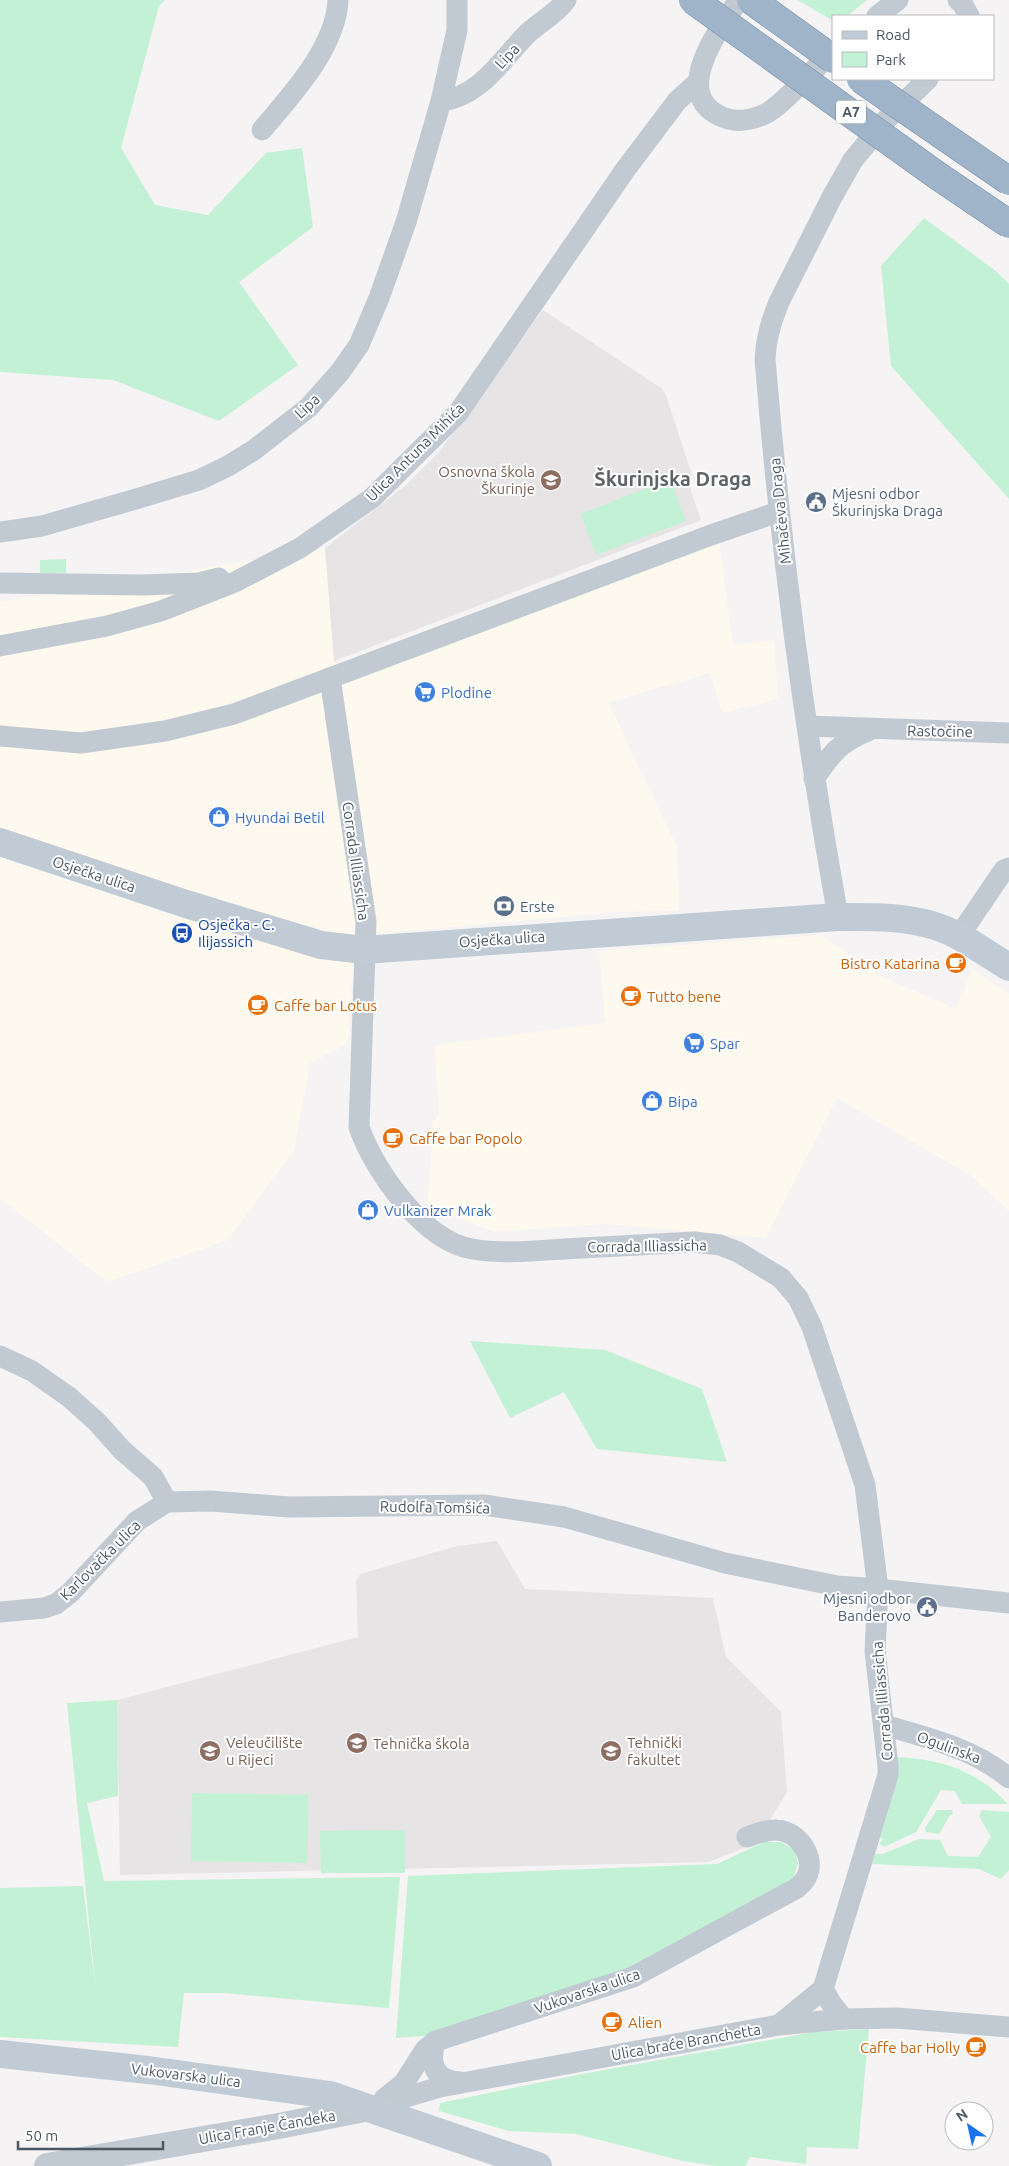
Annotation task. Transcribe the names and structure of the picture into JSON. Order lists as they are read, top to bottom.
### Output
{
  "streets": {
    "highway": ["A7"],
    "main road": ["Osječka ulica", "Vukovarska ulica"],
    "street": [
      "Lipa",
      "Ulica Antuna Mihića",
      "Mihačeva Draga",
      "Rastočine",
      "Corrada Illiassicha",
      "Rudolfa Tomšića",
      "Karlovačka ulica",
      "Ogulinska",
      "Ulica braće Branchetta",
      "Ulica Franje Čandeka"
    ]
  },
  "crossings": [
    ["Mihačeva Draga", "Rastočine"],
    ["Mihačeva Draga", "Osječka ulica"],
    ["Corrada Illiassicha", "Osječka ulica"],
    ["Corrada Illiassicha", "Rudolfa Tomšića"],
    ["Corrada Illiassicha", "Ogulinska"],
    ["Rudolfa Tomšića", "Karlovačka ulica"],
    ["Vukovarska ulica", "Ulica braće Branchetta"],
    ["Vukovarska ulica", "Ulica Franje Čandeka"],
    ["Ulica braće Branchetta", "Ulica Franje Čandeka"]
  ],
  "districts": ["Škurinjska Draga"],
  "places": {
    "school or university": [
      "Osnovna škola Škurinje",
      "Tehnička škola",
      "Veleučilište u Rijeci",
      "Tehnički fakultet"
    ],
    "public building": ["Mjesni odbor Škurinjska Draga", "Mjesni odbor Banderovo"],
    "supermarket": ["Plodine", "Spar"],
    "shop": ["Hyundai Betil", "Bipa", "Vulkanizer Mrak"],
    "bank": ["Erste"],
    "bus stop": ["Osječka - C. Ilijassich"],
    "cafe": [
      "Bistro Katarina",
      "Tutto bene",
      "Caffe bar Lotus",
      "Caffe bar Popolo",
      "Alien",
      "Caffe bar Holly"
    ]
  },
  "legend": ["Road", "Park"],
  "scale_bar": "50 m",
  "north": "top left"
}
